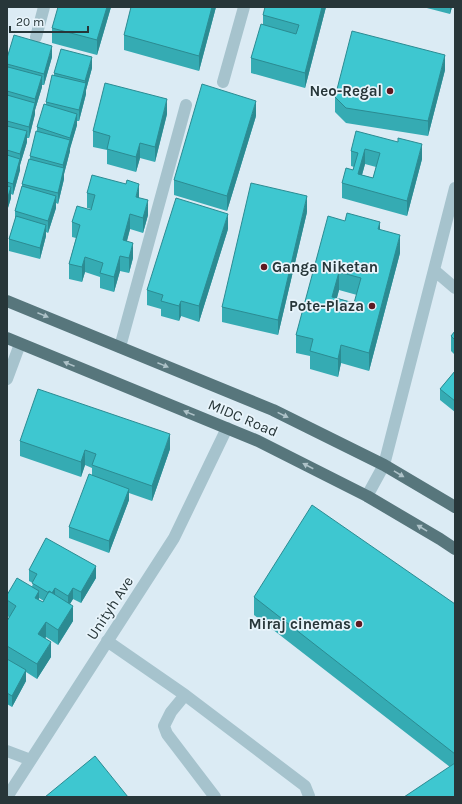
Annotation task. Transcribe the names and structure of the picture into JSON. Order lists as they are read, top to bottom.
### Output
{
  "streets": {
    "main road": ["MIDC Road"],
    "street": ["Unityh Ave"]
  },
  "crossings": [
    ["MIDC Road", "Unityh Ave"]
  ],
  "places": [
    "Neo-Regal",
    "Ganga Niketan",
    "Pote-Plaza",
    "Miraj cinemas"
  ],
  "scale_bar": "20 m"
}
